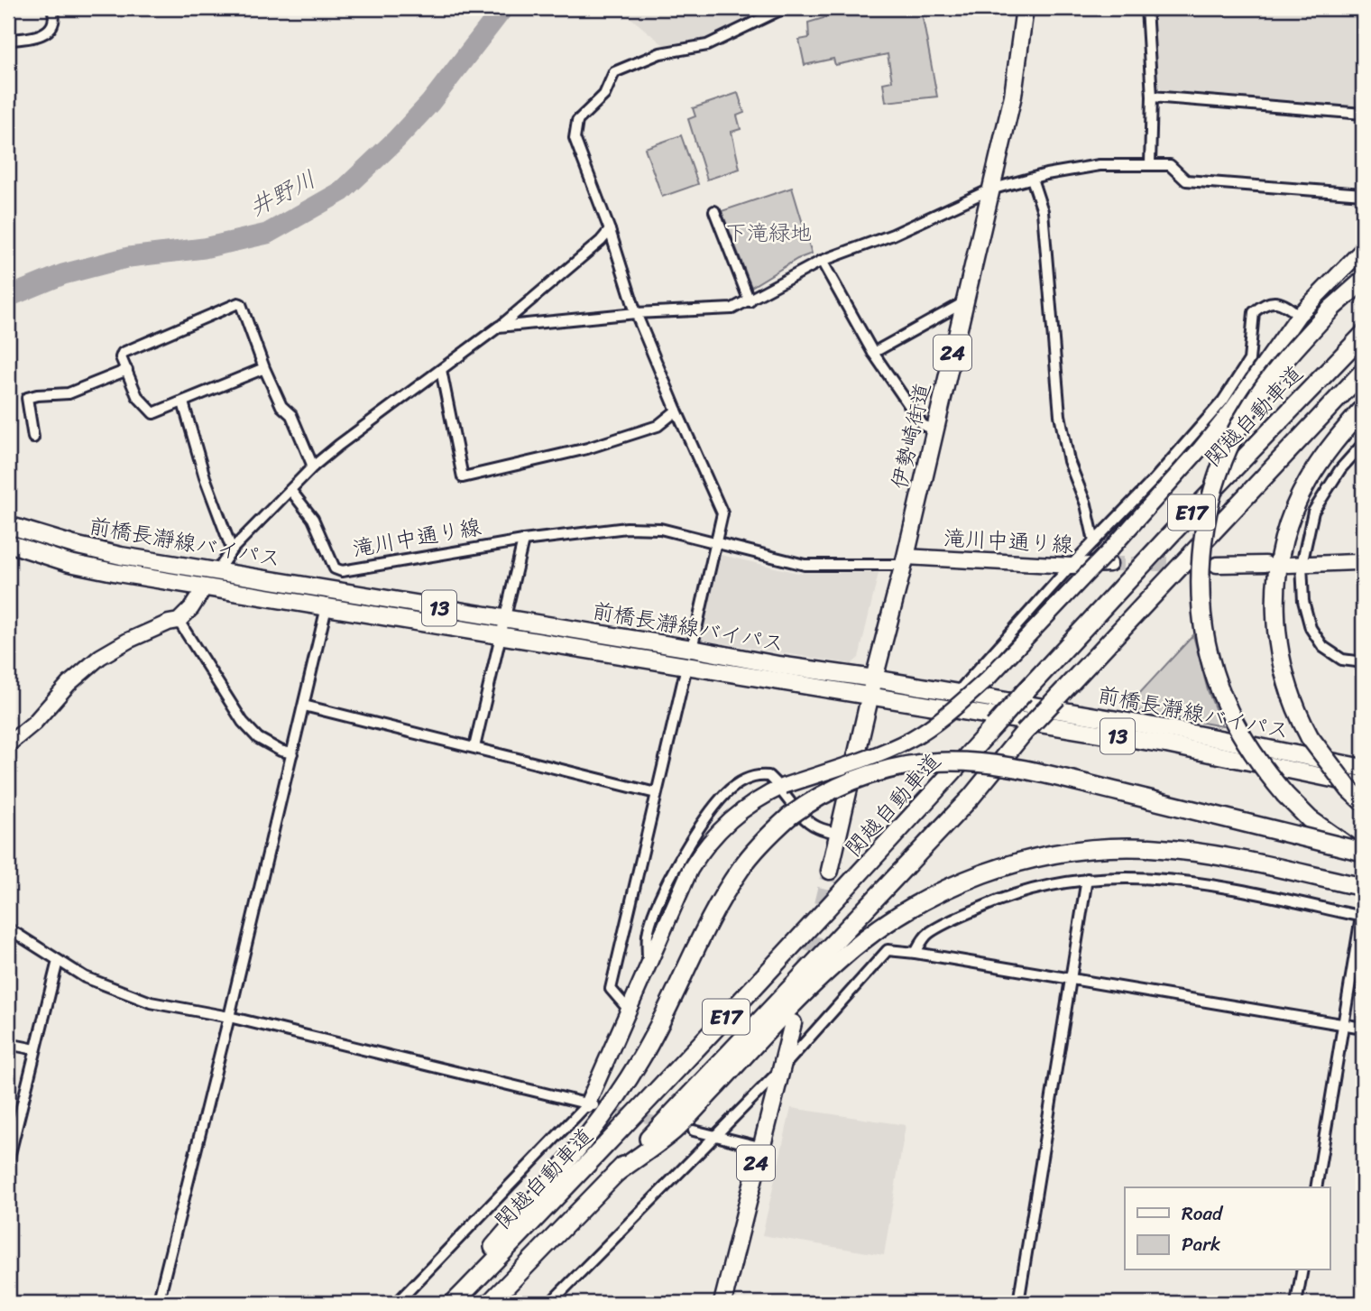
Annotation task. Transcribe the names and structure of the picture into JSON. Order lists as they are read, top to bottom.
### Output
{
  "streets": {
    "highway": ["関越自動車道", "E17"],
    "main road": [
      "24",
      "伊勢崎街道",
      "前橋長瀞線バイパス",
      "13"
    ],
    "street": ["滝川中通り線"]
  },
  "crossings": [
    ["伊勢崎街道", "滝川中通り線"],
    ["伊勢崎街道", "前橋長瀞線バイパス"]
  ],
  "water": ["井野川"],
  "parks": ["下滝緑地"],
  "legend": ["Road", "Park"]
}
